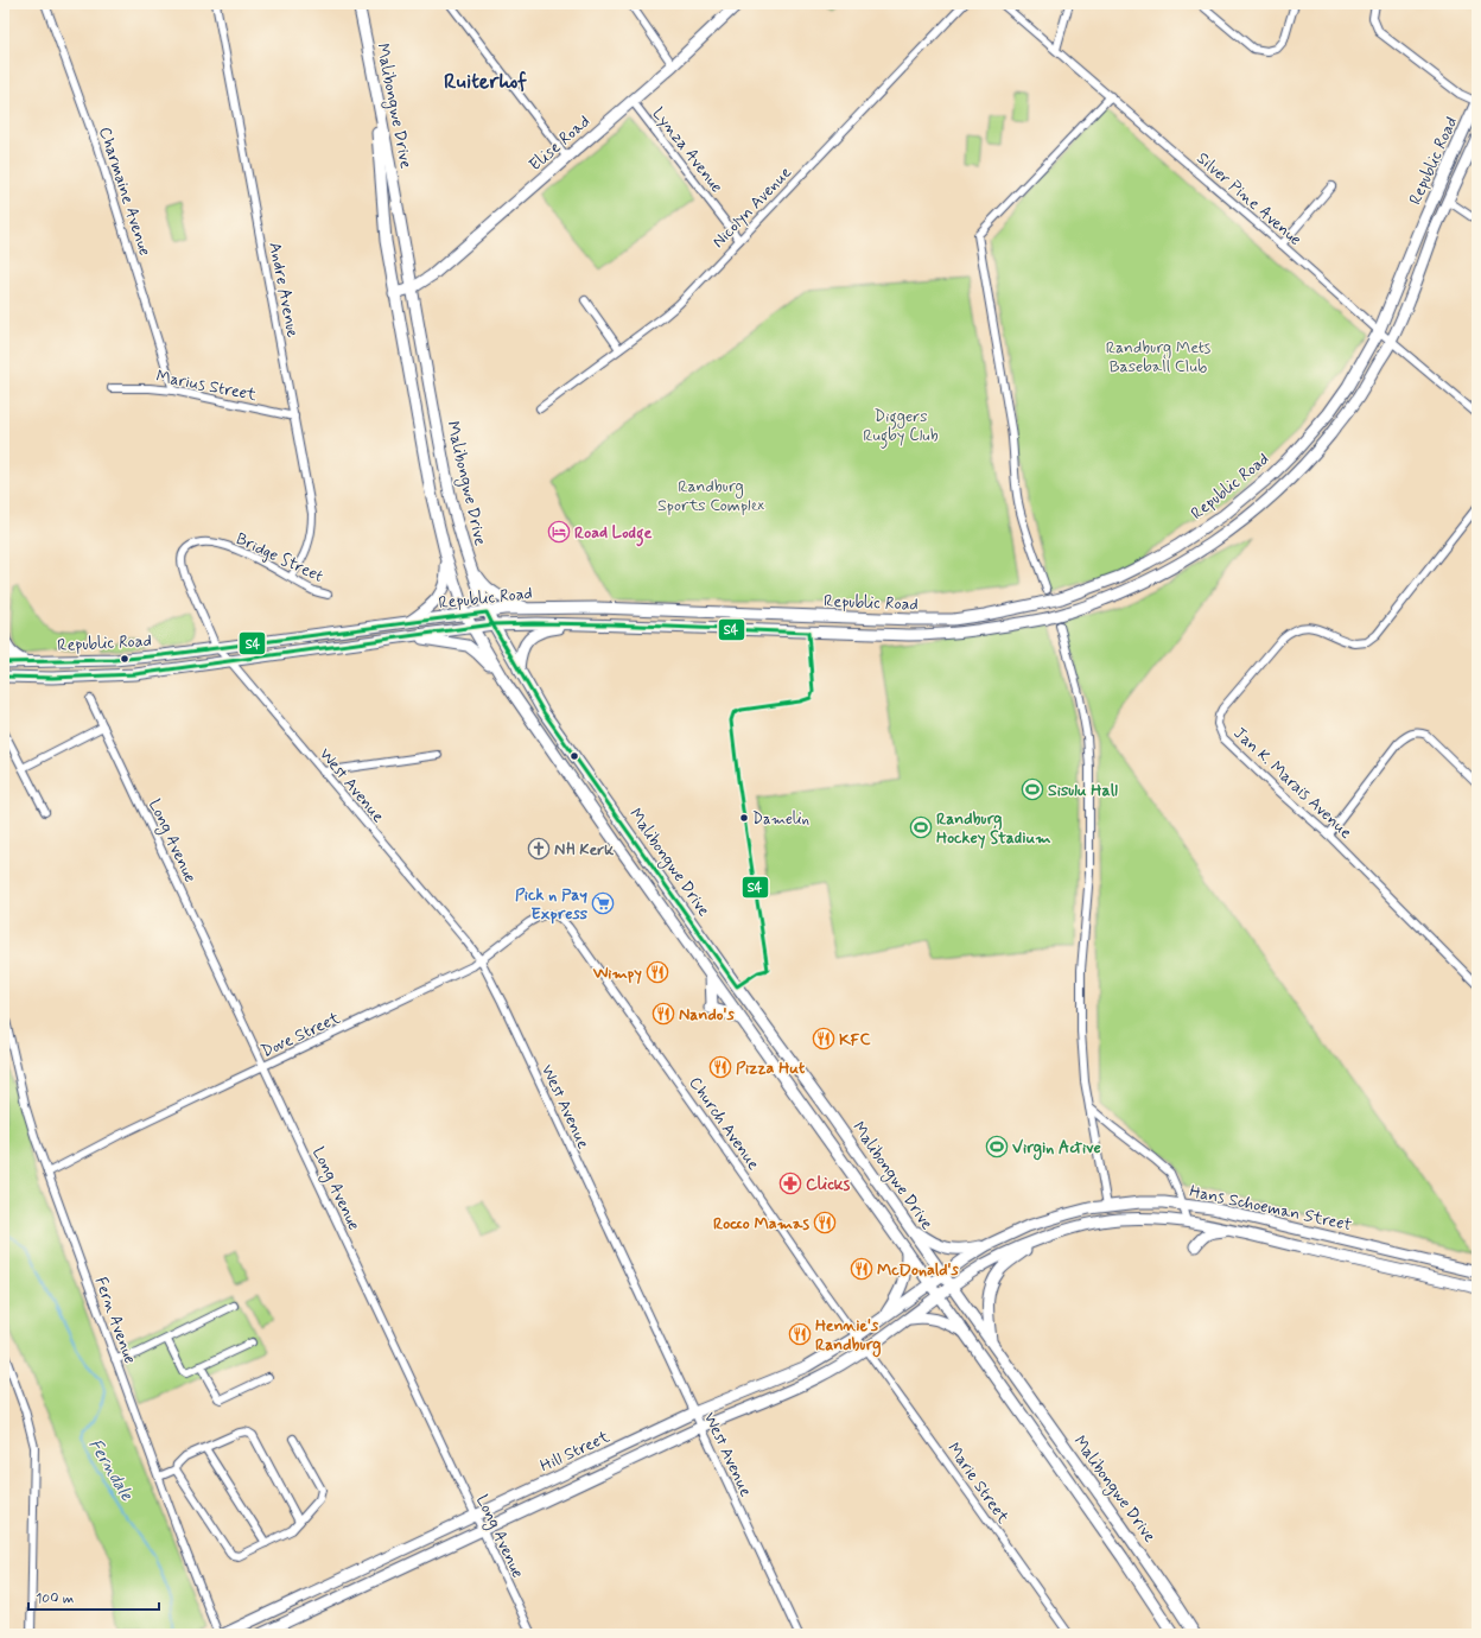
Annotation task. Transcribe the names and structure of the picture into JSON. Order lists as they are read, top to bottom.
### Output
{
  "streets": {
    "main road": [
      "Malibongwe Drive",
      "Elise Road",
      "Republic Road",
      "Hans Schoeman Street",
      "Hill Street"
    ],
    "street": [
      "Lynza Avenue",
      "Charmaine Avenue",
      "Silver Pine Avenue",
      "Nicolyn Avenue",
      "Andre Avenue",
      "Marius Street",
      "Bridge Street",
      "Jan K. Marais Avenue",
      "West Avenue",
      "Long Avenue",
      "Dove Street",
      "Church Avenue",
      "Fern Avenue",
      "Marie Street"
    ]
  },
  "crossings": [
    ["Malibongwe Drive", "Elise Road"],
    ["Malibongwe Drive", "Republic Road"],
    ["Malibongwe Drive", "Hans Schoeman Street"],
    ["Malibongwe Drive", "Hill Street"],
    ["Elise Road", "Lynza Avenue"],
    ["Lynza Avenue", "Nicolyn Avenue"],
    ["Republic Road", "Silver Pine Avenue"],
    ["Republic Road", "Bridge Street"],
    ["Republic Road", "West Avenue"],
    ["Charmaine Avenue", "Marius Street"],
    ["Andre Avenue", "Marius Street"],
    ["Andre Avenue", "Bridge Street"],
    ["Bridge Street", "West Avenue"],
    ["West Avenue", "Dove Street"],
    ["West Avenue", "Hill Street"],
    ["Long Avenue", "Dove Street"],
    ["Long Avenue", "Hill Street"],
    ["Dove Street", "Church Avenue"],
    ["Dove Street", "Fern Avenue"],
    ["Church Avenue", "Hill Street"],
    ["Church Avenue", "Marie Street"],
    ["Hans Schoeman Street", "Hill Street"],
    ["Hill Street", "Marie Street"]
  ],
  "districts": ["Ruiterhof"],
  "water": ["Ferndale"],
  "parks": ["Randburg Mets Baseball Club", "Diggers Rugby Club", "Randburg Sports Complex"],
  "places": {
    "hotel": ["Road Lodge"],
    "sports": ["Sisulu Hall", "Randburg Hockey Stadium", "Virgin Active"],
    "other": ["Damelin"],
    "church": ["NH Kerk"],
    "supermarket": ["Pick n Pay Express"],
    "restaurant": [
      "Wimpy",
      "Nando's",
      "KFC",
      "Pizza Hut",
      "Rocco Mamas",
      "McDonald's",
      "Hennie's Randburg"
    ],
    "pharmacy": ["Clicks"]
  },
  "lines": ["transit line S4"],
  "scale_bar": "100 m"
}
